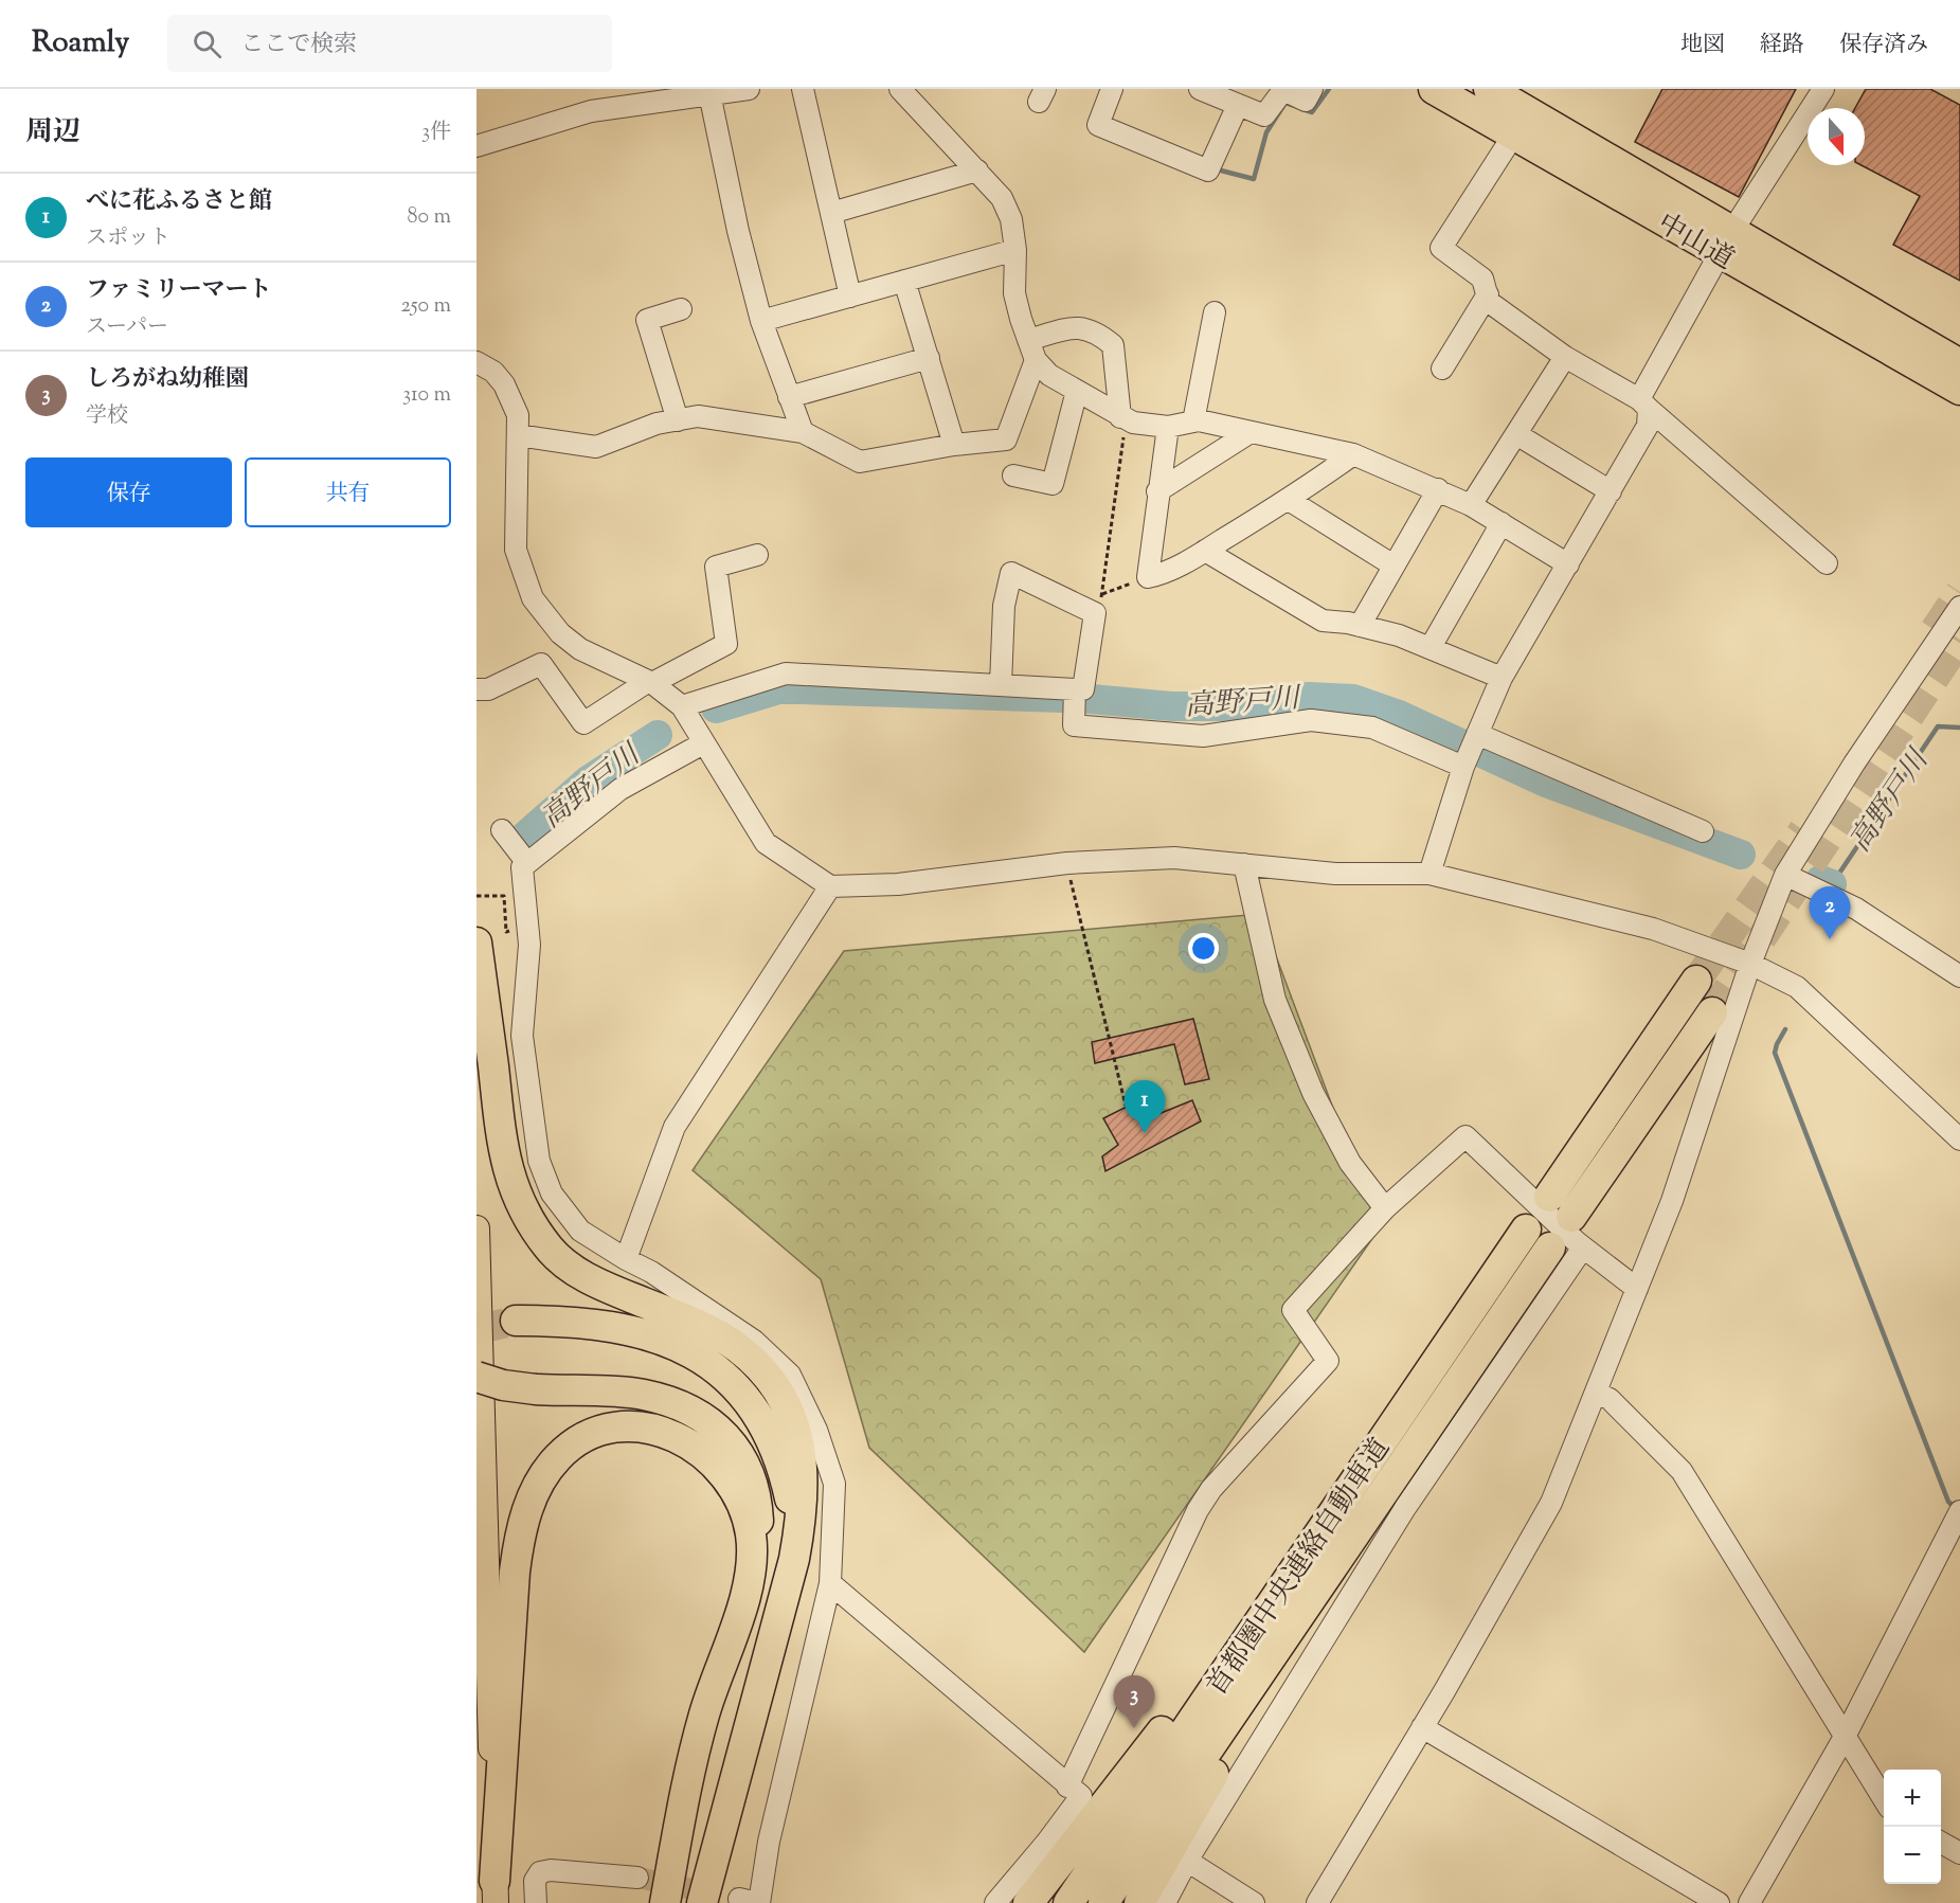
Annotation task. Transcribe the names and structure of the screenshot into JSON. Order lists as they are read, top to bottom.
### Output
{
  "streets": {
    "highway": ["中山道", "首都圏中央連絡自動車道"]
  },
  "water": ["高野戸川"],
  "north": "bottom",
  "page": {
    "header": "Roamly",
    "search": "ここで検索",
    "nav": ["地図", "経路", "保存済み"],
    "heading": ["周辺", "3件"],
    "list": [
      {
        "mark": "1",
        "name": "べに花ふるさと館",
        "note": "スポット",
        "value": "80 m"
      },
      {
        "mark": "2",
        "name": "ファミリーマート",
        "note": "スーパー",
        "value": "250 m"
      },
      {
        "mark": "3",
        "name": "しろがね幼稚園",
        "note": "学校",
        "value": "310 m"
      }
    ],
    "buttons": ["保存", "共有"],
    "pins": ["2", "1", "3"],
    "map_buttons": ["+", "−"]
  }
}
